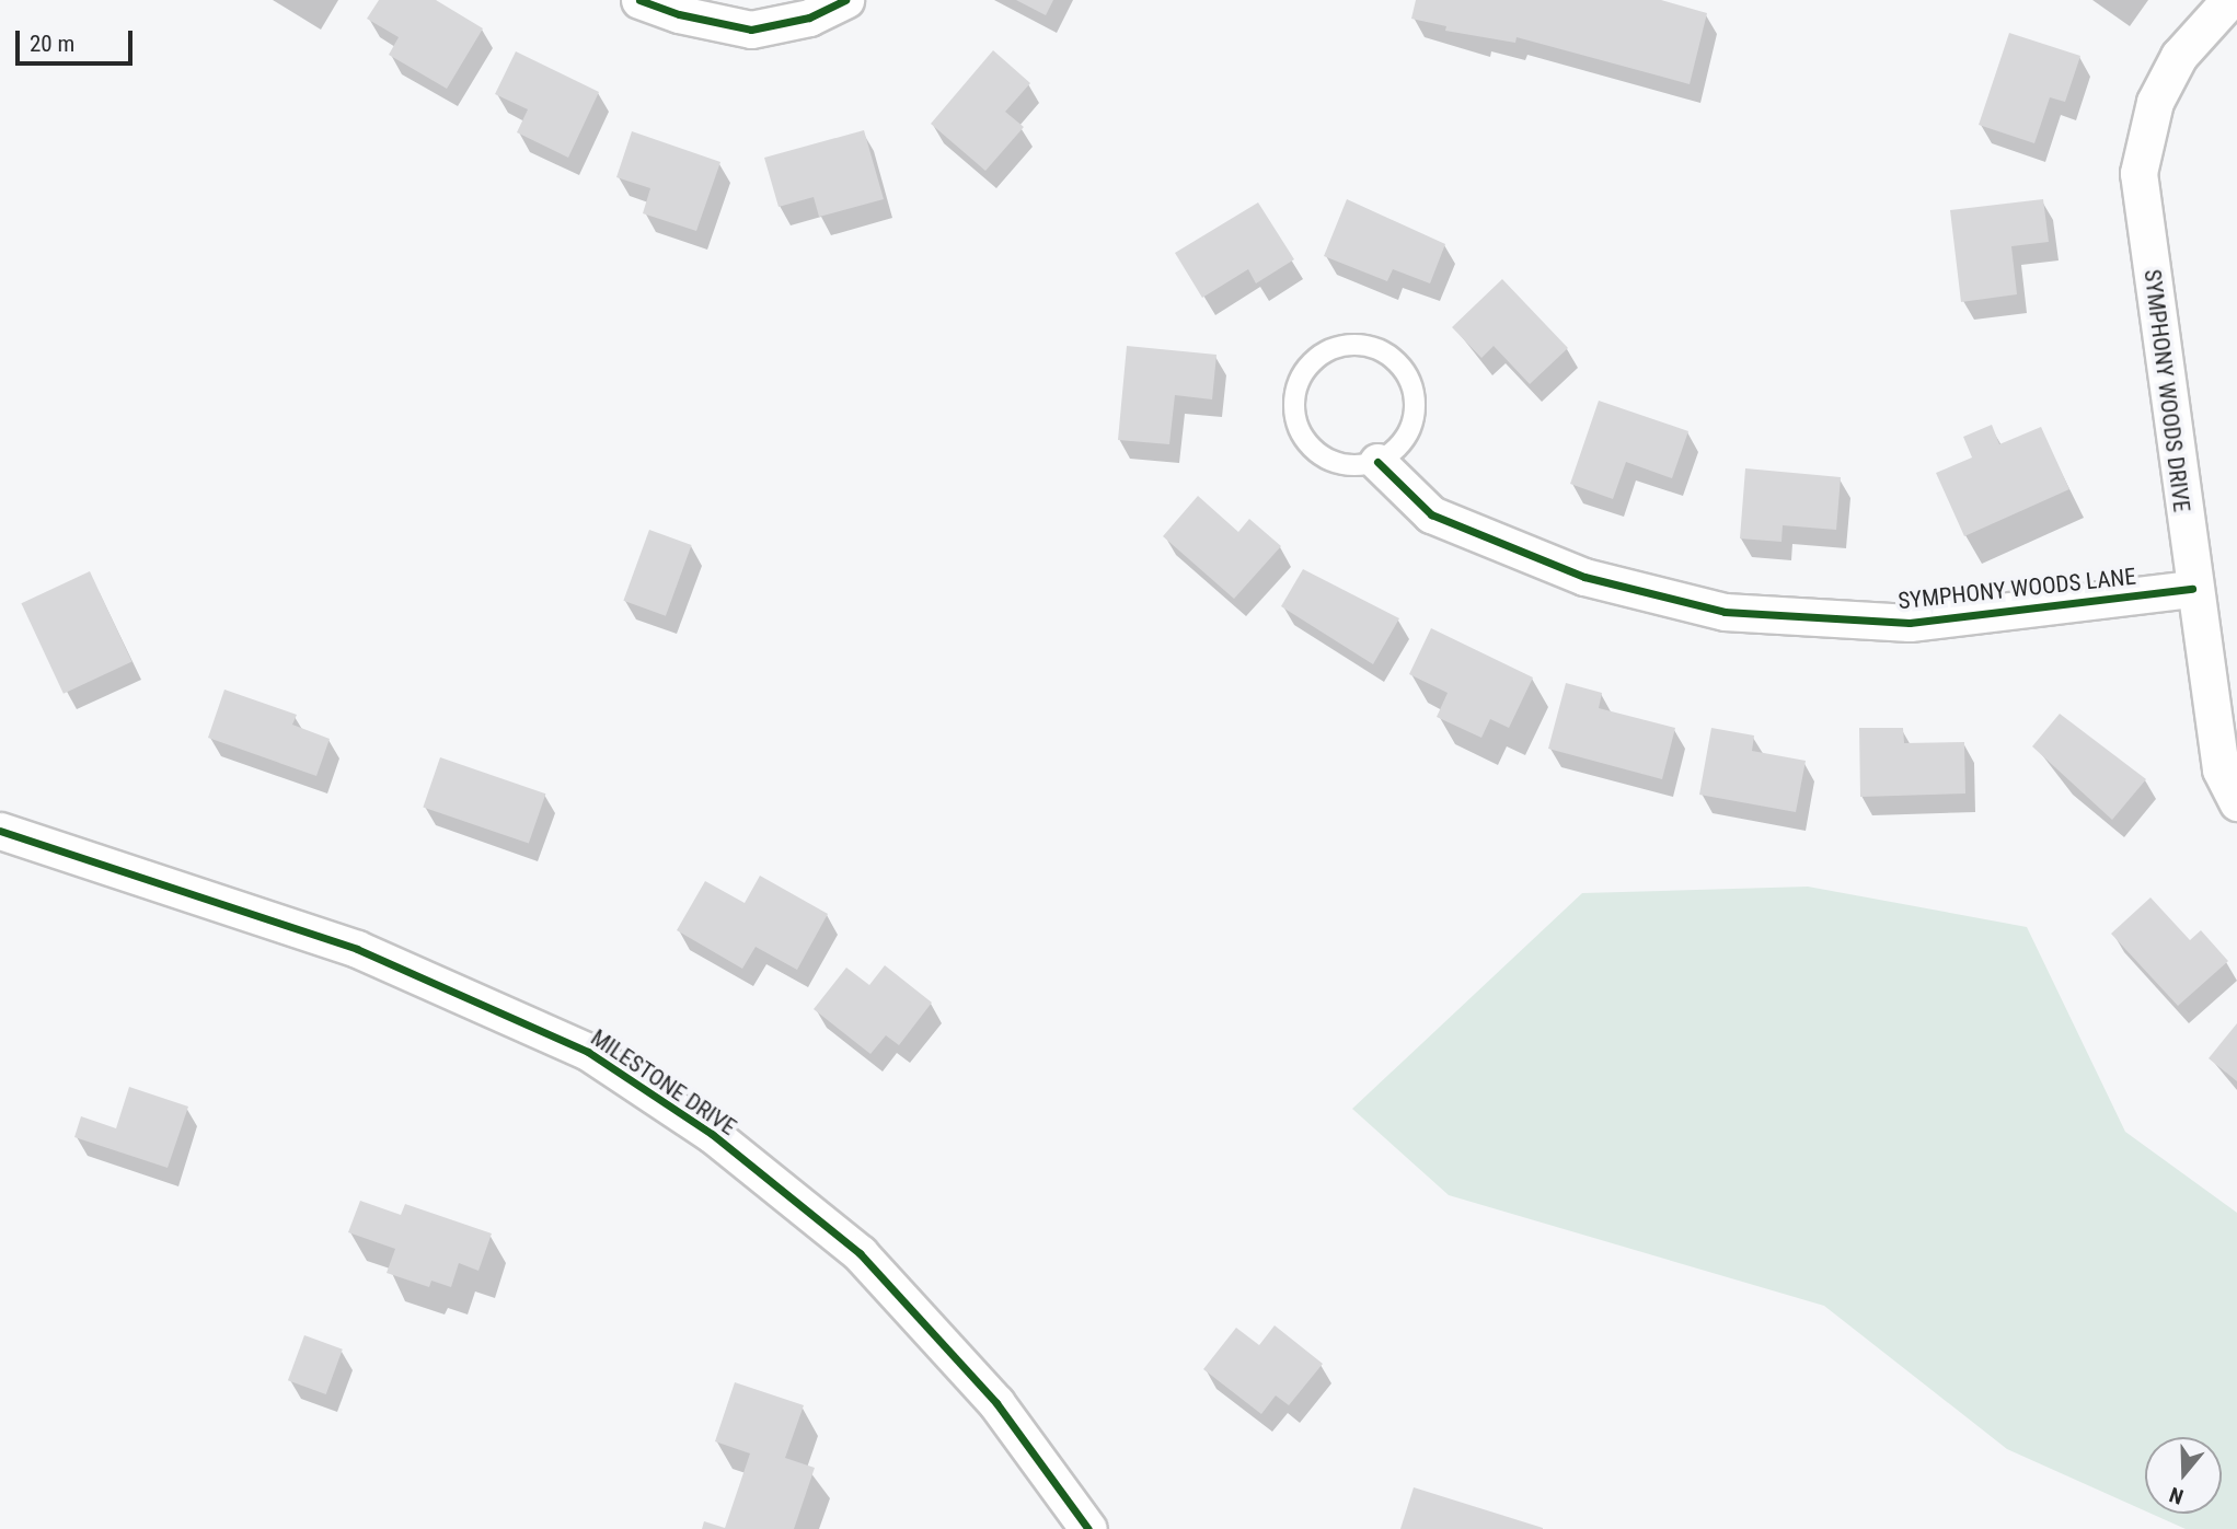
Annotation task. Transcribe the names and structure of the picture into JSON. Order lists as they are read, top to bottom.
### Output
{
  "streets": {
    "street": ["SYMPHONY WOODS DRIVE", "SYMPHONY WOODS LANE", "MILESTONE DRIVE"]
  },
  "crossings": [
    ["SYMPHONY WOODS DRIVE", "SYMPHONY WOODS LANE"]
  ],
  "scale_bar": "20 m",
  "north": "bottom"
}
